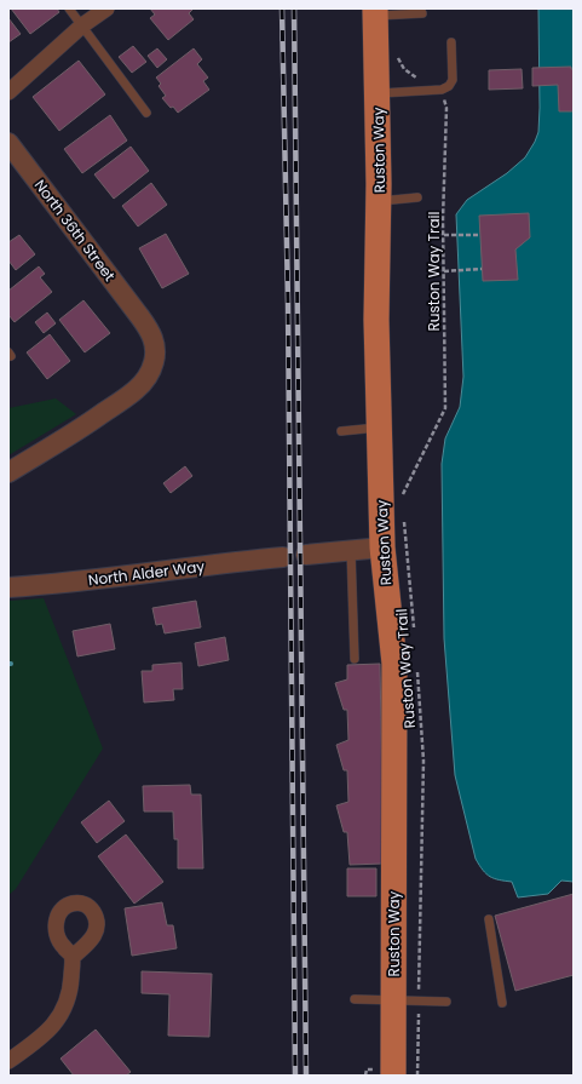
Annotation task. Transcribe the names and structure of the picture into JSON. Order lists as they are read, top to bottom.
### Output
{
  "streets": {
    "main road": ["Ruston Way"],
    "street": ["North 36th Street", "North Alder Way"],
    "path": ["Ruston Way Trail"]
  }
}
